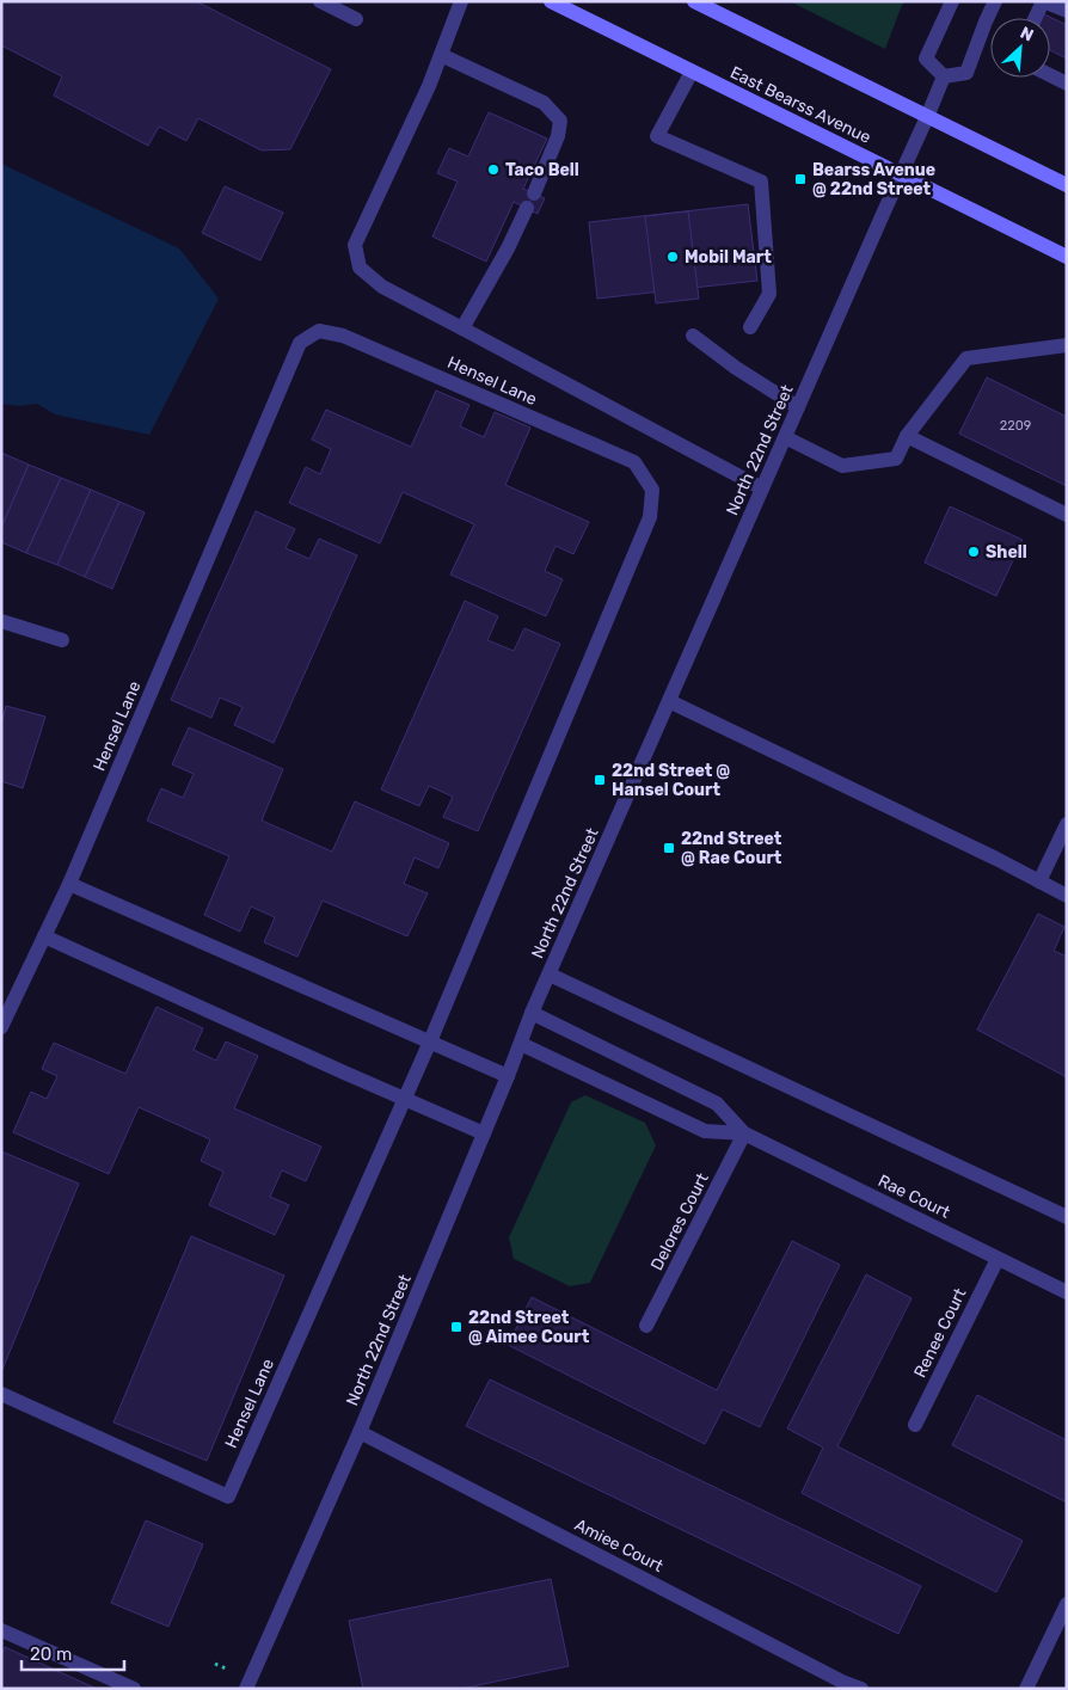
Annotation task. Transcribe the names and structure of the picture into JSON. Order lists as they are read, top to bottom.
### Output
{
  "streets": {
    "main road": ["East Bearss Avenue"],
    "street": [
      "Hensel Lane",
      "North 22nd Street",
      "Rae Court",
      "Delores Court",
      "Renee Court",
      "Amiee Court"
    ]
  },
  "crossings": [
    ["East Bearss Avenue", "North 22nd Street"],
    ["North 22nd Street", "Rae Court"],
    ["North 22nd Street", "Amiee Court"],
    ["Rae Court", "Delores Court"],
    ["Rae Court", "Renee Court"]
  ],
  "places": {
    "other": ["Taco Bell", "Mobil Mart", "Shell"],
    "transit": [
      "Bearss Avenue @ 22nd Street",
      "22nd Street @ Hansel Court",
      "22nd Street @ Rae Court",
      "22nd Street @ Aimee Court"
    ]
  },
  "house_numbers": ["2209"],
  "scale_bar": "20 m",
  "north": "top right"
}
